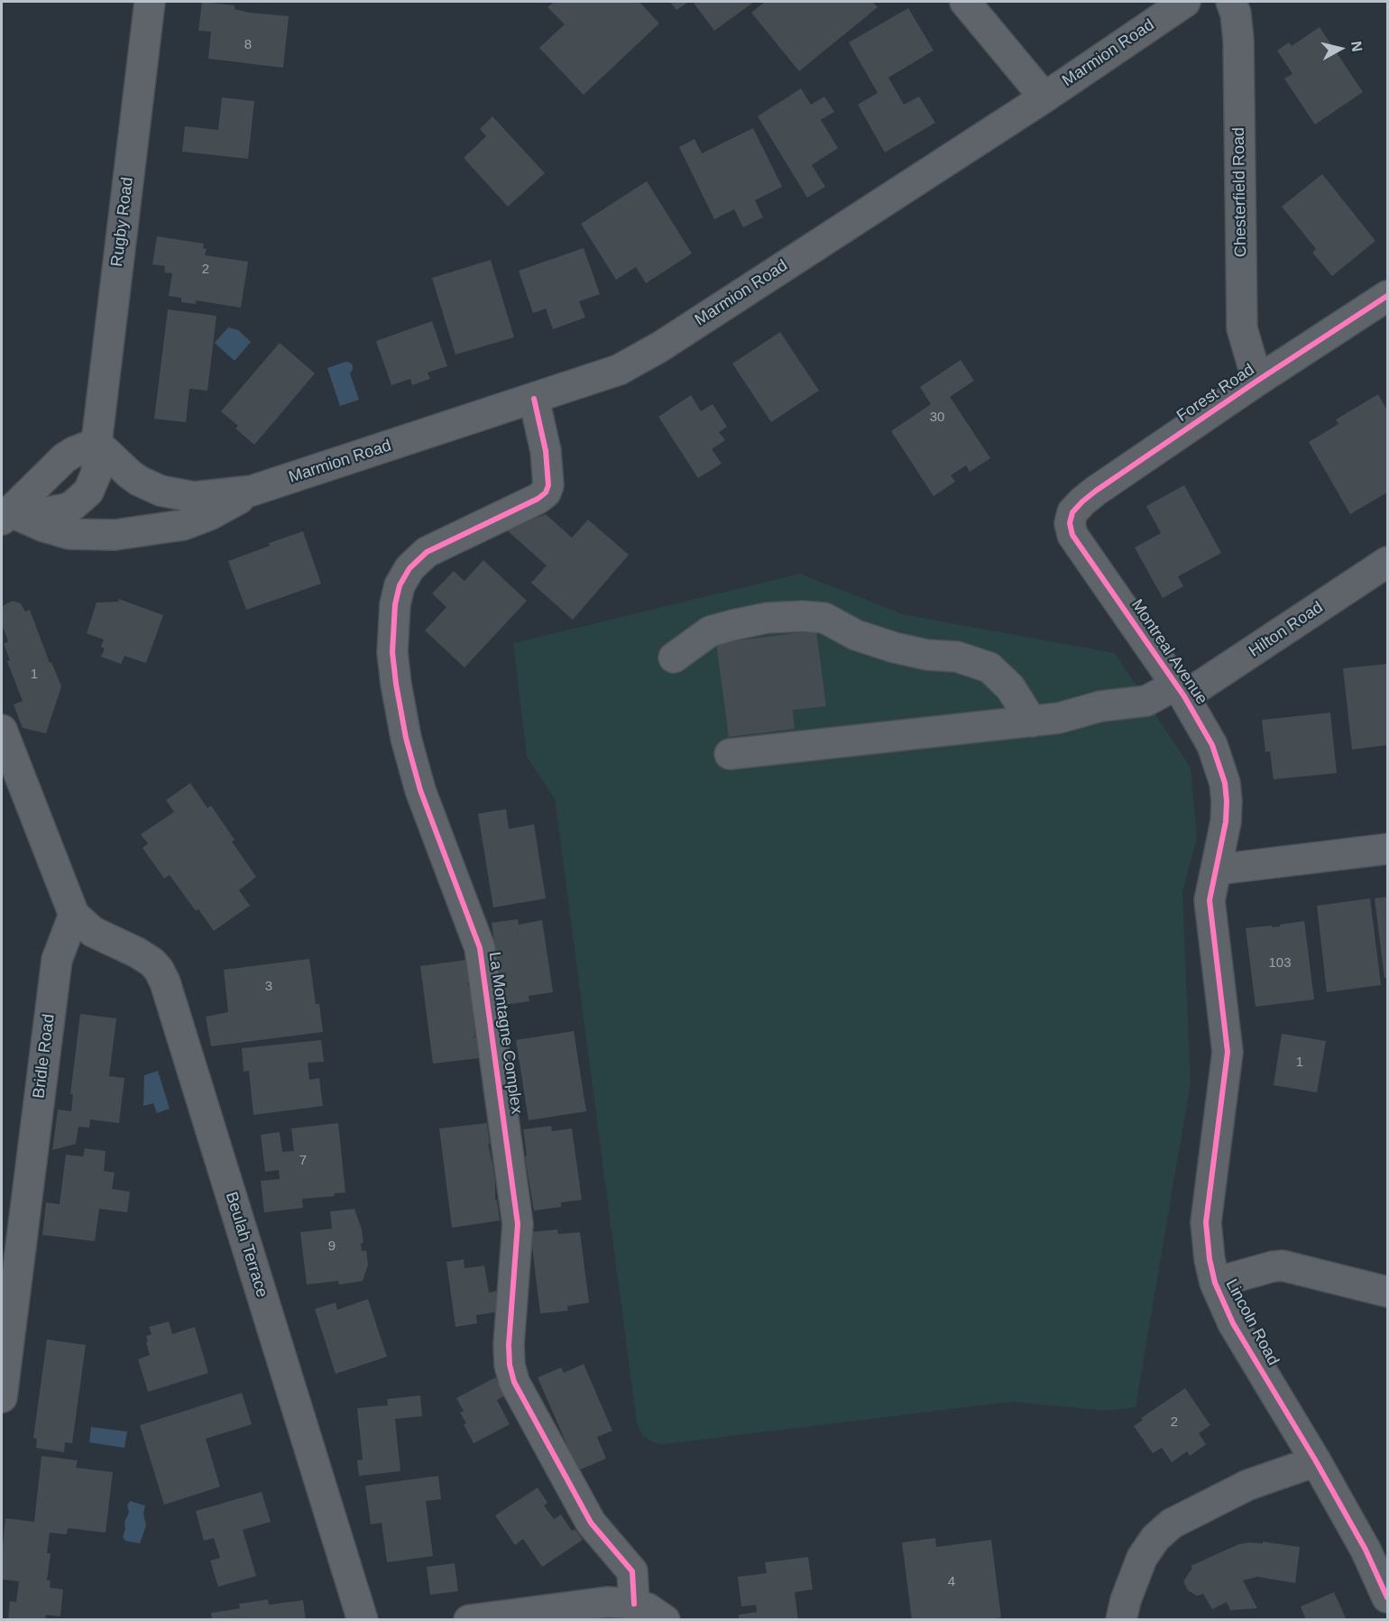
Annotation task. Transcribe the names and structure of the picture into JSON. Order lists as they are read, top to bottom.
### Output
{
  "streets": {
    "street": [
      "Marmion Road",
      "Chesterfield Road",
      "Rugby Road",
      "Forest Road",
      "Hilton Road",
      "Montreal Avenue",
      "La Montagne Complex",
      "Bridle Road",
      "Beulah Terrace",
      "Lincoln Road"
    ]
  },
  "crossings": [
    ["Marmion Road", "Rugby Road"],
    ["Marmion Road", "La Montagne Complex"],
    ["Chesterfield Road", "Forest Road"],
    ["Forest Road", "Montreal Avenue"],
    ["Hilton Road", "Montreal Avenue"],
    ["Montreal Avenue", "Lincoln Road"],
    ["Bridle Road", "Beulah Terrace"]
  ],
  "house_numbers": [
    "8",
    "2",
    "30",
    "1",
    "103",
    "3",
    "1",
    "7",
    "9",
    "2",
    "4"
  ],
  "north": "right"
}
